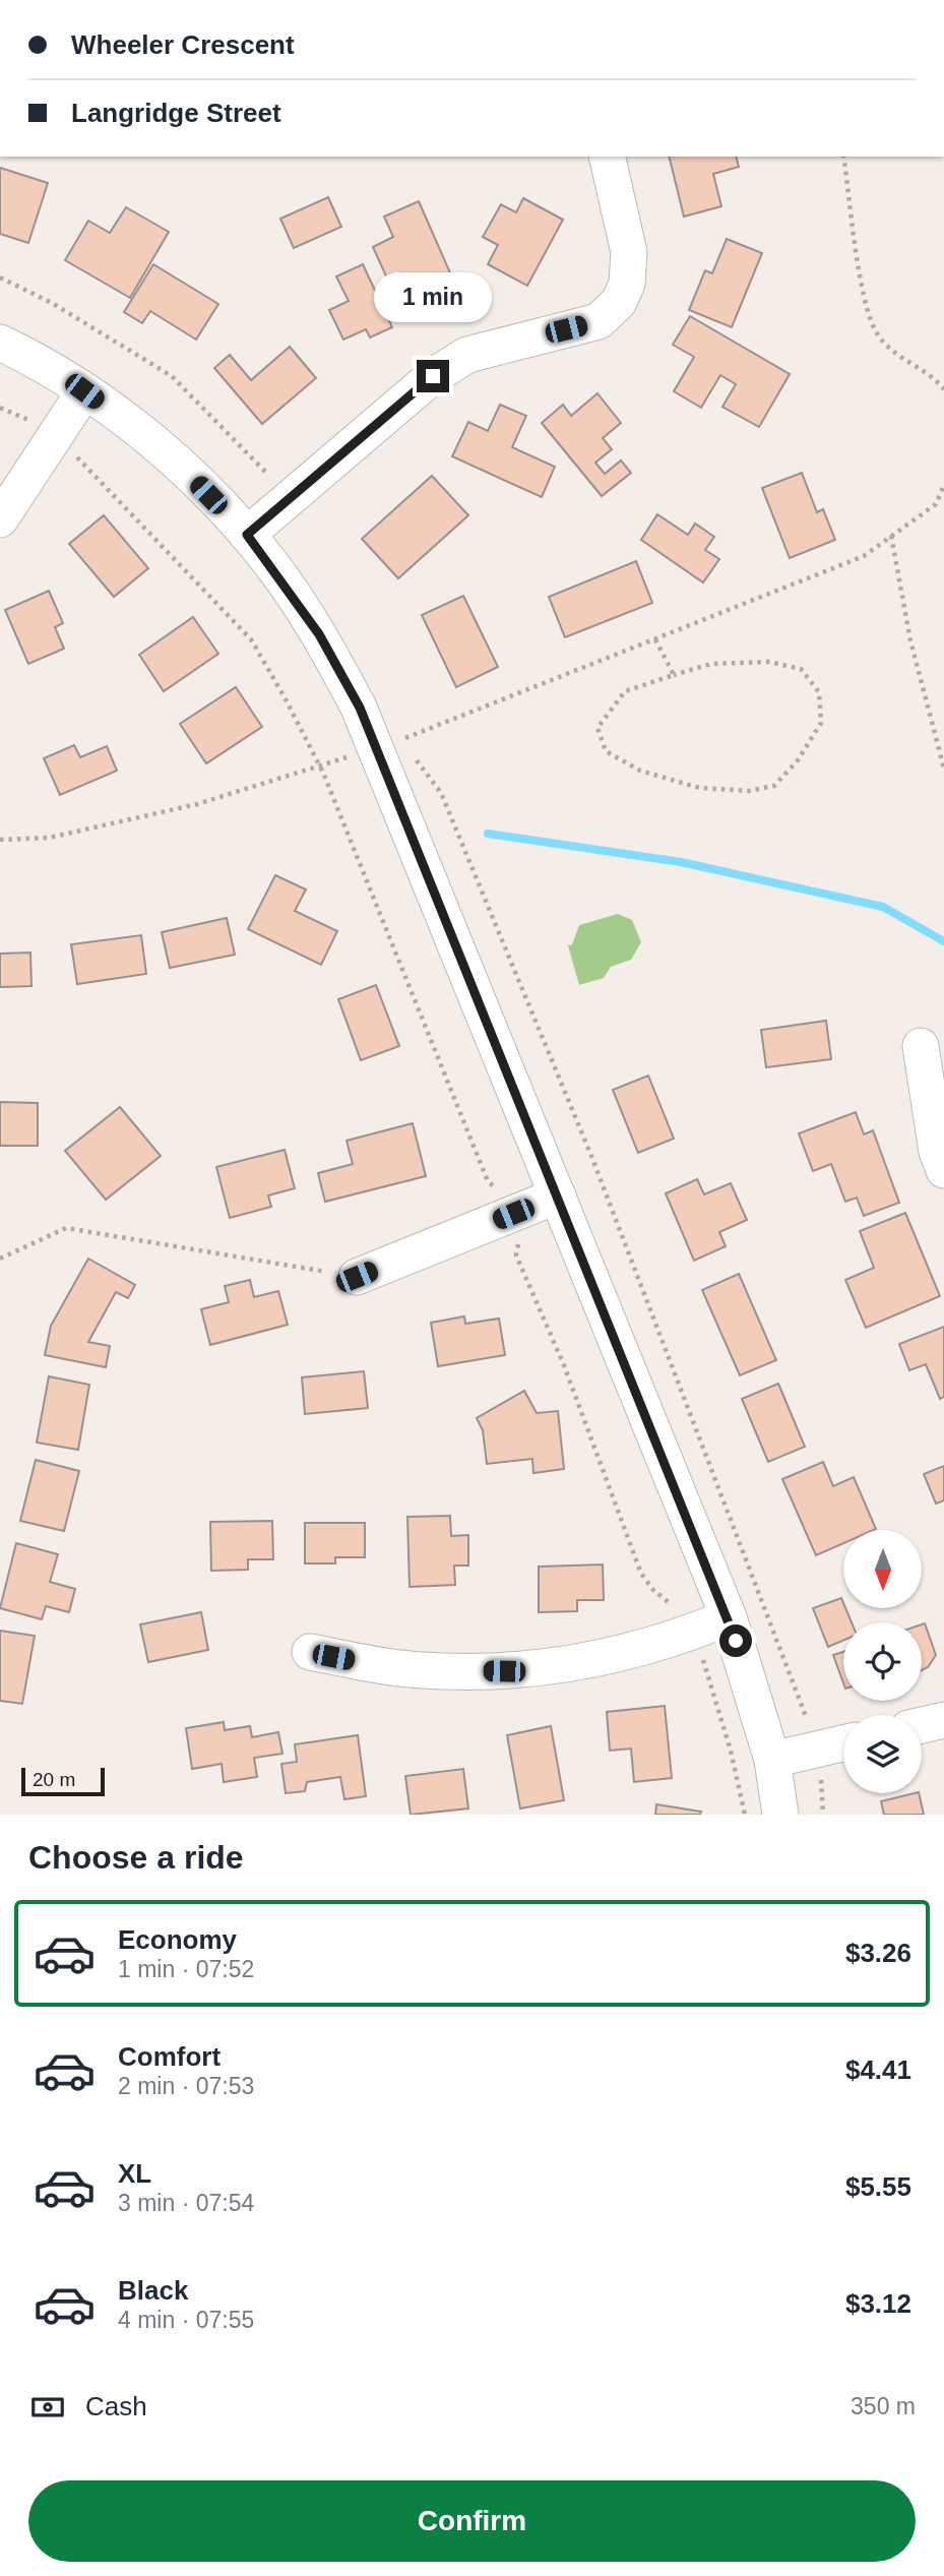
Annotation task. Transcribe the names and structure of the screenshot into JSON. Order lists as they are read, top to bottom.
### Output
{
  "scale_bar": "20 m",
  "north": "bottom",
  "page": {
    "banner": ["Wheeler Crescent", "Langridge Street"],
    "bubble": "1 min",
    "scale": "20 m",
    "heading": "Choose a ride",
    "list": [
      {
        "name": "Economy",
        "note": "1 min · 07:52",
        "value": "$3.26"
      },
      {
        "name": "Comfort",
        "note": "2 min · 07:53",
        "value": "$4.41"
      },
      {
        "name": "XL",
        "note": "3 min · 07:54",
        "value": "$5.55"
      },
      {
        "name": "Black",
        "note": "4 min · 07:55",
        "value": "$3.12"
      }
    ],
    "pay": ["Cash", "350 m"],
    "buttons": "Confirm"
  }
}
